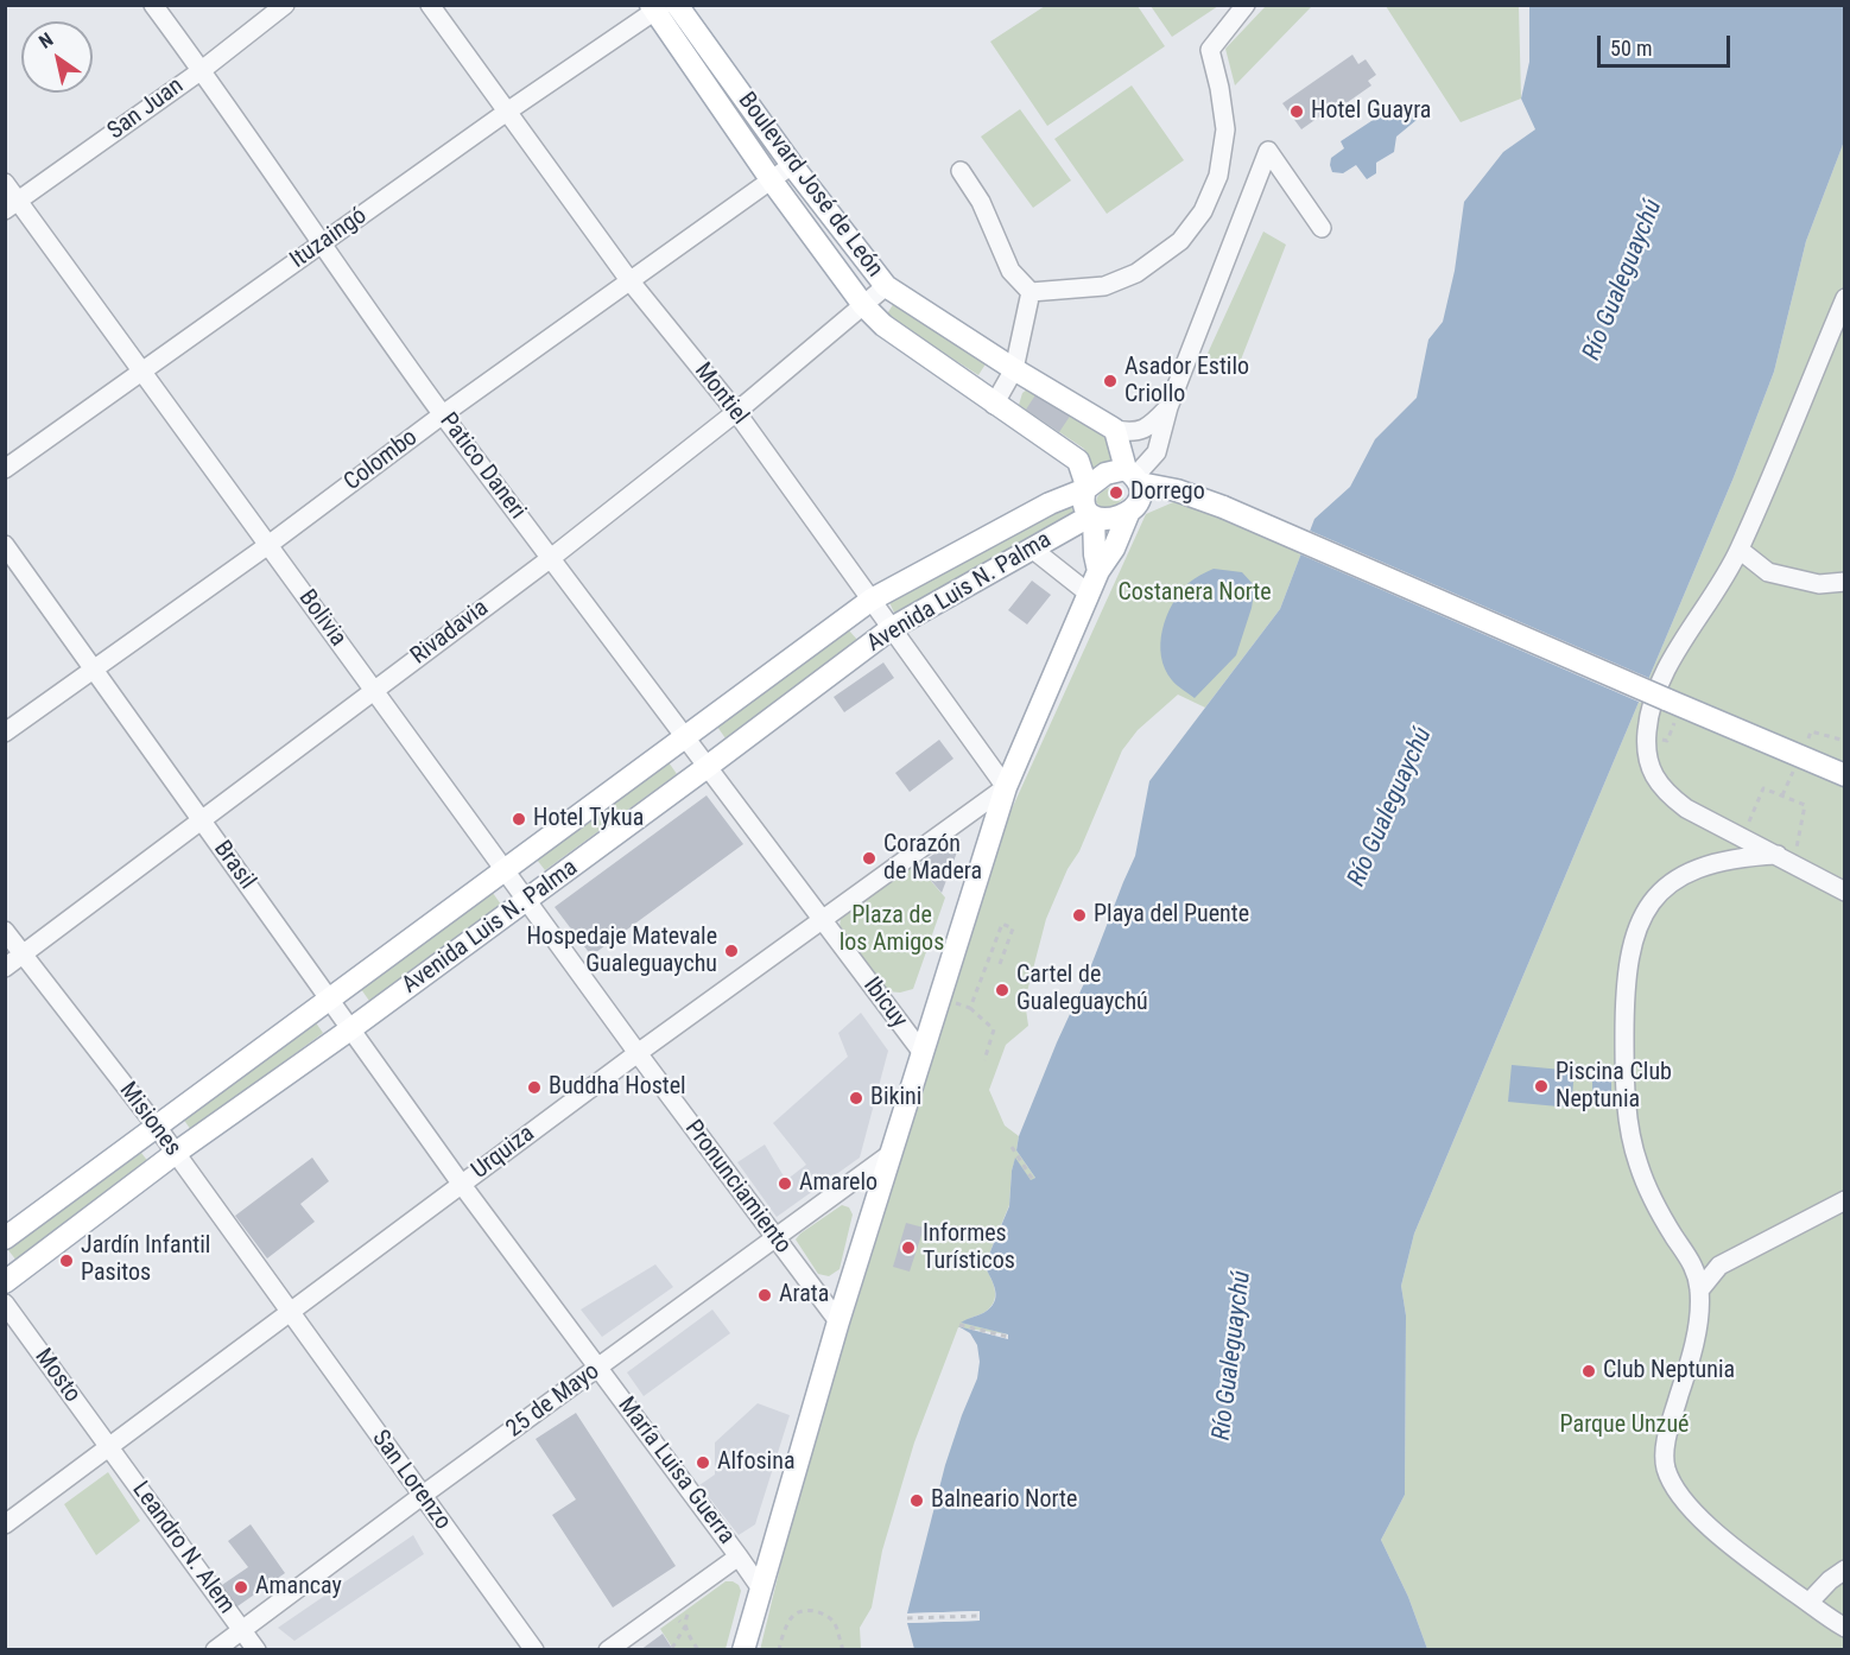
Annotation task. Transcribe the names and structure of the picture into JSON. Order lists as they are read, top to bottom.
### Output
{
  "streets": {
    "main road": ["Boulevard José de León", "Avenida Luis N. Palma"],
    "street": [
      "San Juan",
      "Ituzaingó",
      "Montiel",
      "Colombo",
      "Patico Daneri",
      "Bolivia",
      "Rivadavia",
      "Brasil",
      "Ibicuy",
      "Misiones",
      "Urquiza",
      "Pronunciamiento",
      "Mosto",
      "25 de Mayo",
      "María Luisa Guerra",
      "San Lorenzo",
      "Leandro N. Alem"
    ]
  },
  "crossings": [
    ["San Juan", "Patico Daneri"],
    ["San Juan", "Bolivia"],
    ["Boulevard José de León", "Ituzaingó"],
    ["Boulevard José de León", "Colombo"],
    ["Boulevard José de León", "Avenida Luis N. Palma"],
    ["Boulevard José de León", "Rivadavia"],
    ["Ituzaingó", "Montiel"],
    ["Ituzaingó", "Patico Daneri"],
    ["Ituzaingó", "Bolivia"],
    ["Montiel", "Colombo"],
    ["Montiel", "Avenida Luis N. Palma"],
    ["Montiel", "Rivadavia"],
    ["Montiel", "Urquiza"],
    ["Colombo", "Patico Daneri"],
    ["Colombo", "Bolivia"],
    ["Colombo", "Brasil"],
    ["Patico Daneri", "Avenida Luis N. Palma"],
    ["Patico Daneri", "Rivadavia"],
    ["Patico Daneri", "Ibicuy"],
    ["Patico Daneri", "Urquiza"],
    ["Avenida Luis N. Palma", "Bolivia"],
    ["Avenida Luis N. Palma", "Brasil"],
    ["Avenida Luis N. Palma", "Misiones"],
    ["Bolivia", "Rivadavia"],
    ["Bolivia", "Urquiza"],
    ["Bolivia", "Pronunciamiento"],
    ["Rivadavia", "Brasil"],
    ["Rivadavia", "Misiones"],
    ["Brasil", "Urquiza"],
    ["Brasil", "María Luisa Guerra"],
    ["Ibicuy", "Urquiza"],
    ["Misiones", "Urquiza"],
    ["Misiones", "San Lorenzo"],
    ["Urquiza", "Pronunciamiento"],
    ["Urquiza", "Mosto"],
    ["Urquiza", "María Luisa Guerra"],
    ["Urquiza", "San Lorenzo"],
    ["Urquiza", "Leandro N. Alem"],
    ["Pronunciamiento", "25 de Mayo"],
    ["Mosto", "Leandro N. Alem"],
    ["25 de Mayo", "María Luisa Guerra"],
    ["25 de Mayo", "San Lorenzo"],
    ["25 de Mayo", "Leandro N. Alem"]
  ],
  "water": ["Río Gualeguaychú"],
  "parks": ["Costanera Norte", "Plaza de los Amigos", "Parque Unzué"],
  "places": [
    "Hotel Guayra",
    "Asador Estilo Criollo",
    "Dorrego",
    "Hotel Tykua",
    "Corazón de Madera",
    "Playa del Puente",
    "Hospedaje Matevale Gualeguaychu",
    "Cartel de Gualeguaychú",
    "Piscina Club Neptunia",
    "Buddha Hostel",
    "Bikini",
    "Amarelo",
    "Informes Turísticos",
    "Jardín Infantil Pasitos",
    "Arata",
    "Club Neptunia",
    "Alfosina",
    "Balneario Norte",
    "Amancay"
  ],
  "scale_bar": "50 m",
  "north": "top left"
}
